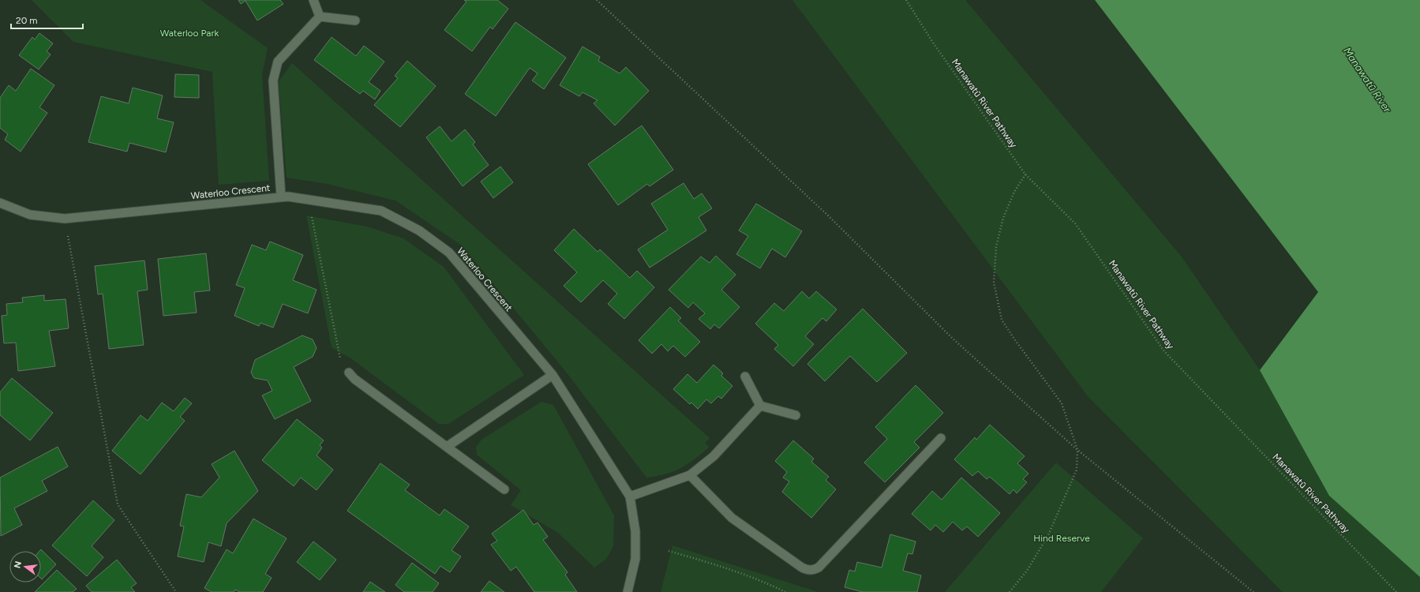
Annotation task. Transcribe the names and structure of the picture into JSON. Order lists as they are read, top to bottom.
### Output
{
  "streets": {
    "street": ["Waterloo Crescent"],
    "path": ["Manawatū River Pathway"]
  },
  "water": ["Manawatū River"],
  "parks": ["Waterloo Park", "Hind Reserve"],
  "scale_bar": "20 m",
  "north": "left"
}
